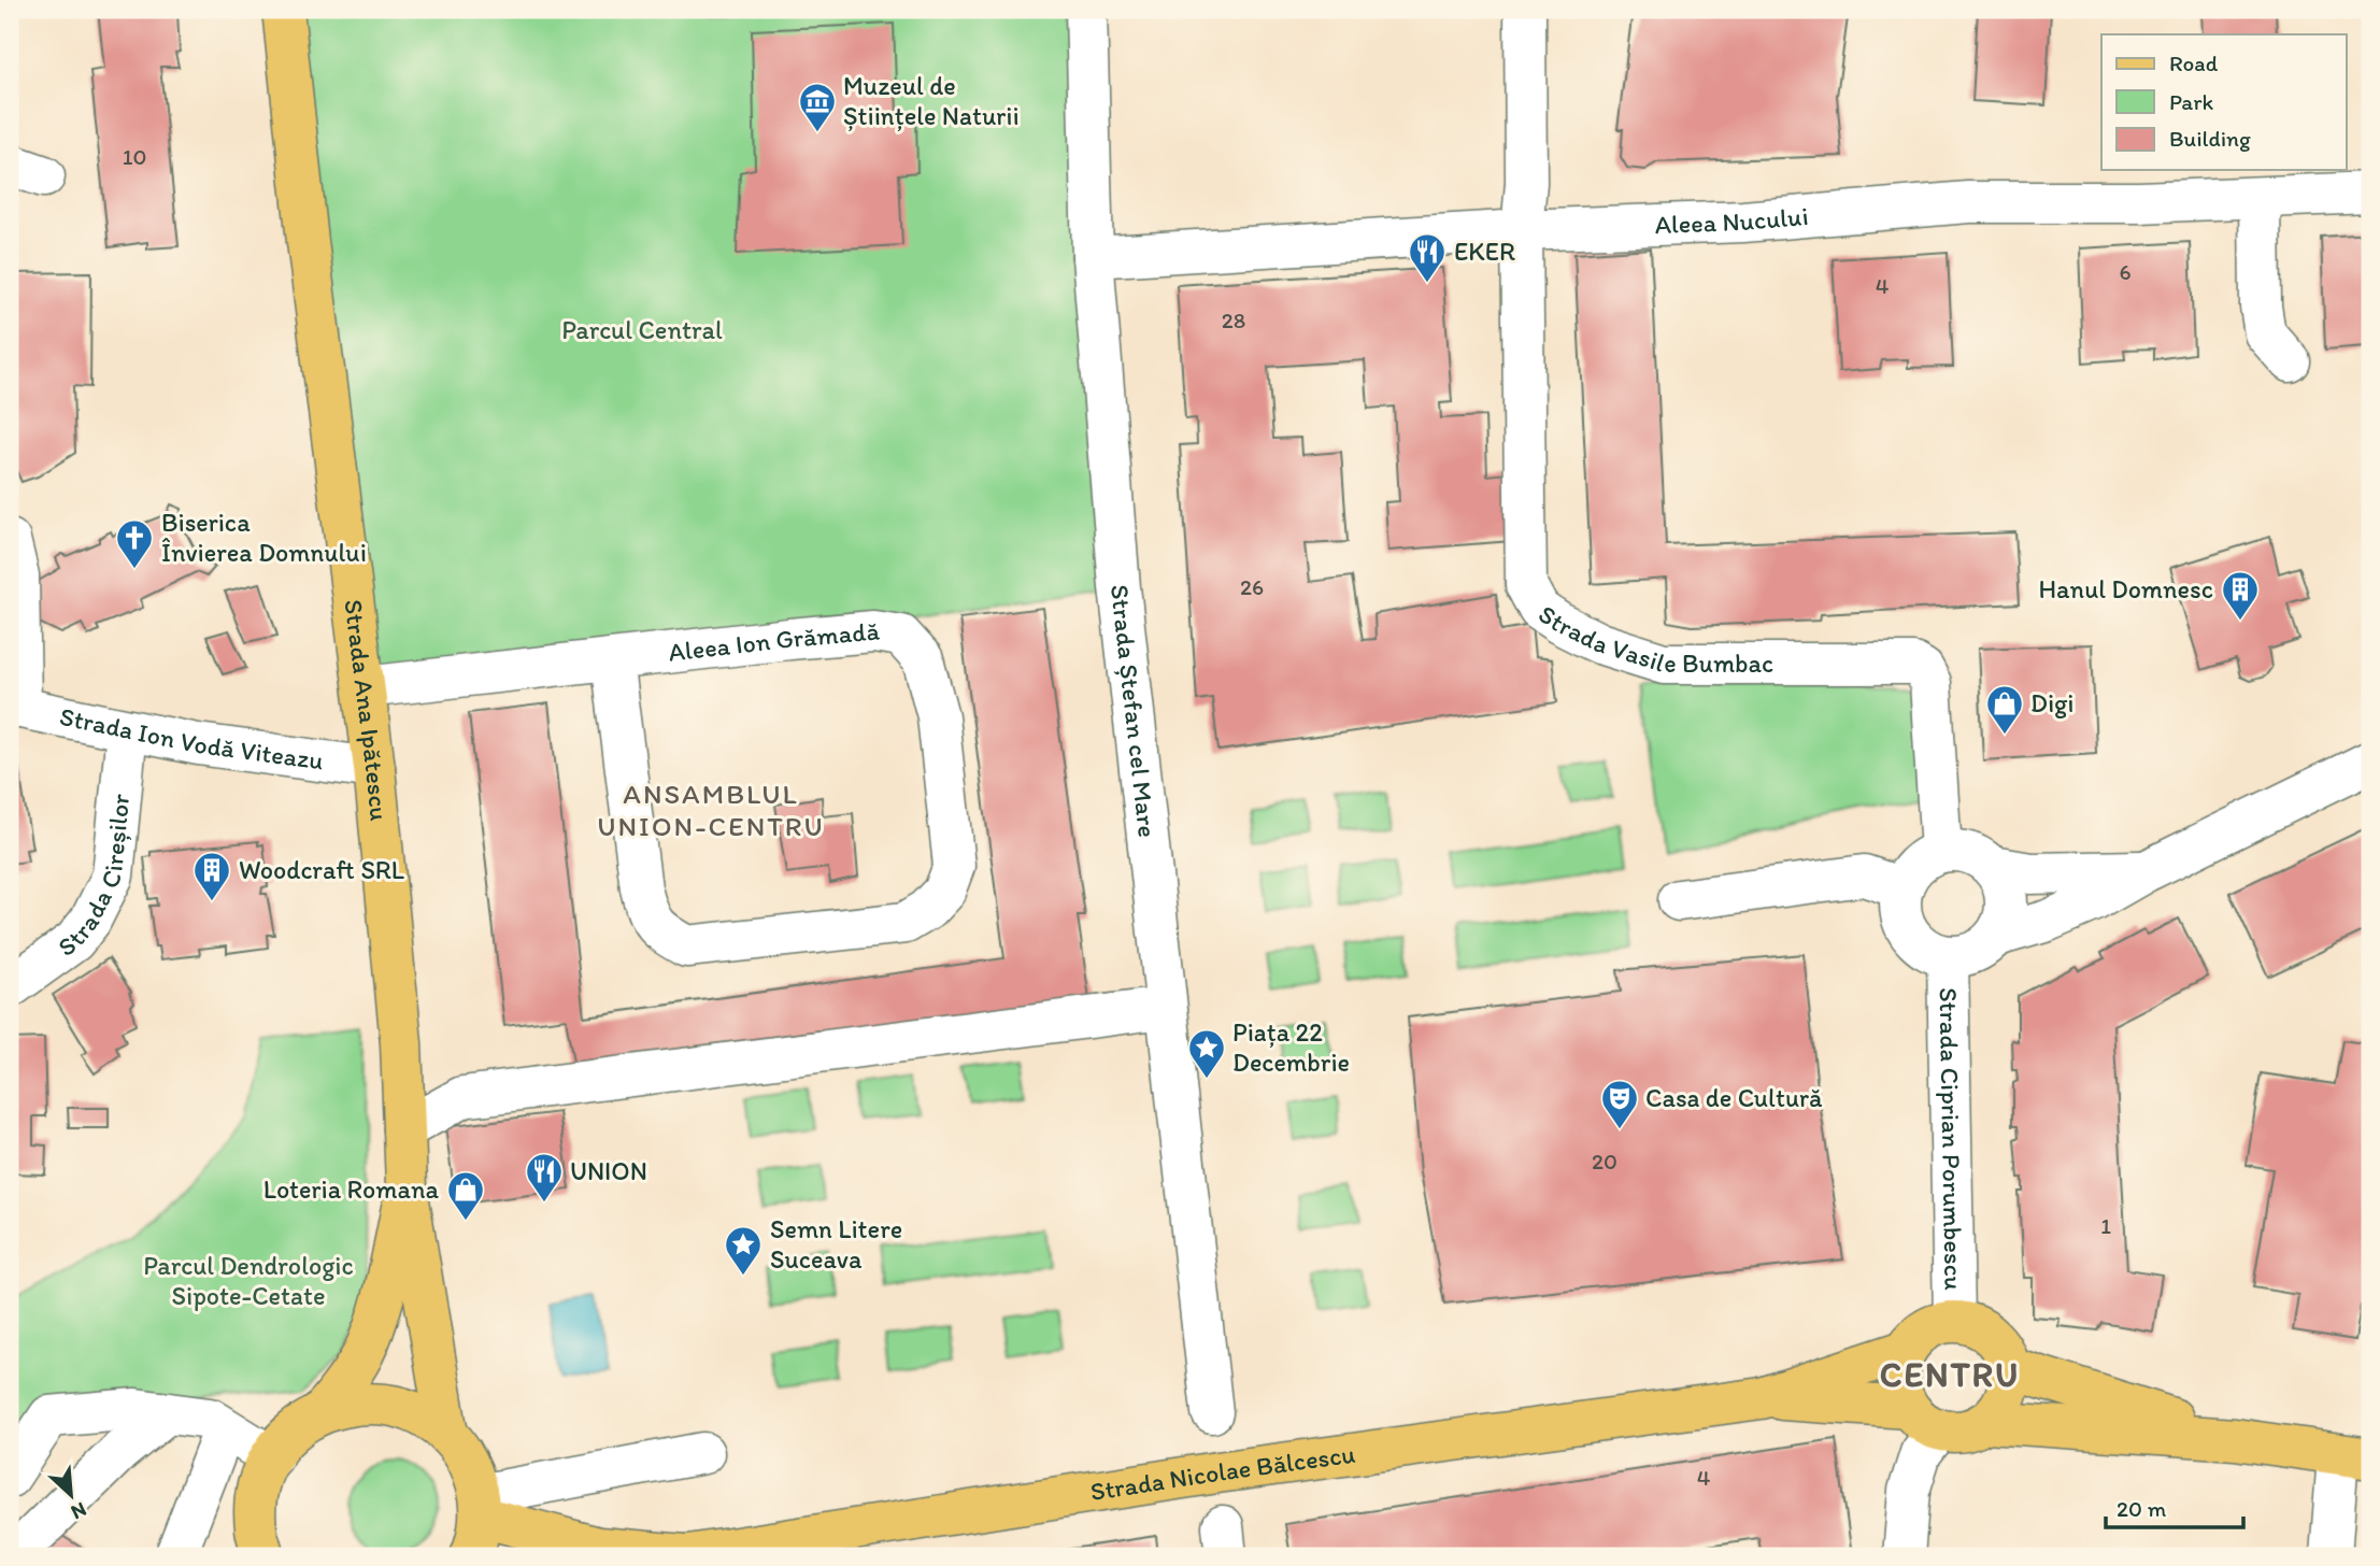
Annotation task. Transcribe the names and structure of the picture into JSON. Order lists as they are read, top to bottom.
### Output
{
  "streets": {
    "main road": ["Strada Ana Ipătescu", "Strada Nicolae Bălcescu"],
    "street": [
      "Aleea Nucului",
      "Strada Vasile Bumbac",
      "Aleea Ion Grămadă",
      "Strada Ștefan cel Mare",
      "Strada Ion Vodă Viteazu",
      "Strada Cireșilor",
      "Strada Ciprian Porumbescu"
    ]
  },
  "crossings": [
    ["Aleea Nucului", "Strada Vasile Bumbac"],
    ["Aleea Nucului", "Strada Ștefan cel Mare"],
    ["Strada Vasile Bumbac", "Strada Ciprian Porumbescu"],
    ["Aleea Ion Grămadă", "Strada Ana Ipătescu"],
    ["Strada Ana Ipătescu", "Strada Ion Vodă Viteazu"],
    ["Strada Ion Vodă Viteazu", "Strada Cireșilor"],
    ["Strada Ciprian Porumbescu", "Strada Nicolae Bălcescu"]
  ],
  "districts": ["ANSAMBLUL UNION-CENTRU", "CENTRU"],
  "parks": ["Parcul Central", "Parcul Dendrologic Sipote-Cetate"],
  "places": {
    "museum": ["Muzeul de Științele Naturii"],
    "restaurant": ["EKER", "UNION"],
    "church": ["Biserica Învierea Domnului"],
    "building": ["Hanul Domnesc", "Woodcraft SRL"],
    "shop": ["Digi", "Loteria Romana"],
    "place": ["Piața 22 Decembrie", "Semn Litere Suceava"],
    "theatre": ["Casa de Cultură"]
  },
  "house_numbers": [
    "10",
    "6",
    "4",
    "28",
    "26",
    "20",
    "1",
    "4"
  ],
  "legend": ["Road", "Park", "Building"],
  "scale_bar": "20 m",
  "north": "bottom right"
}
